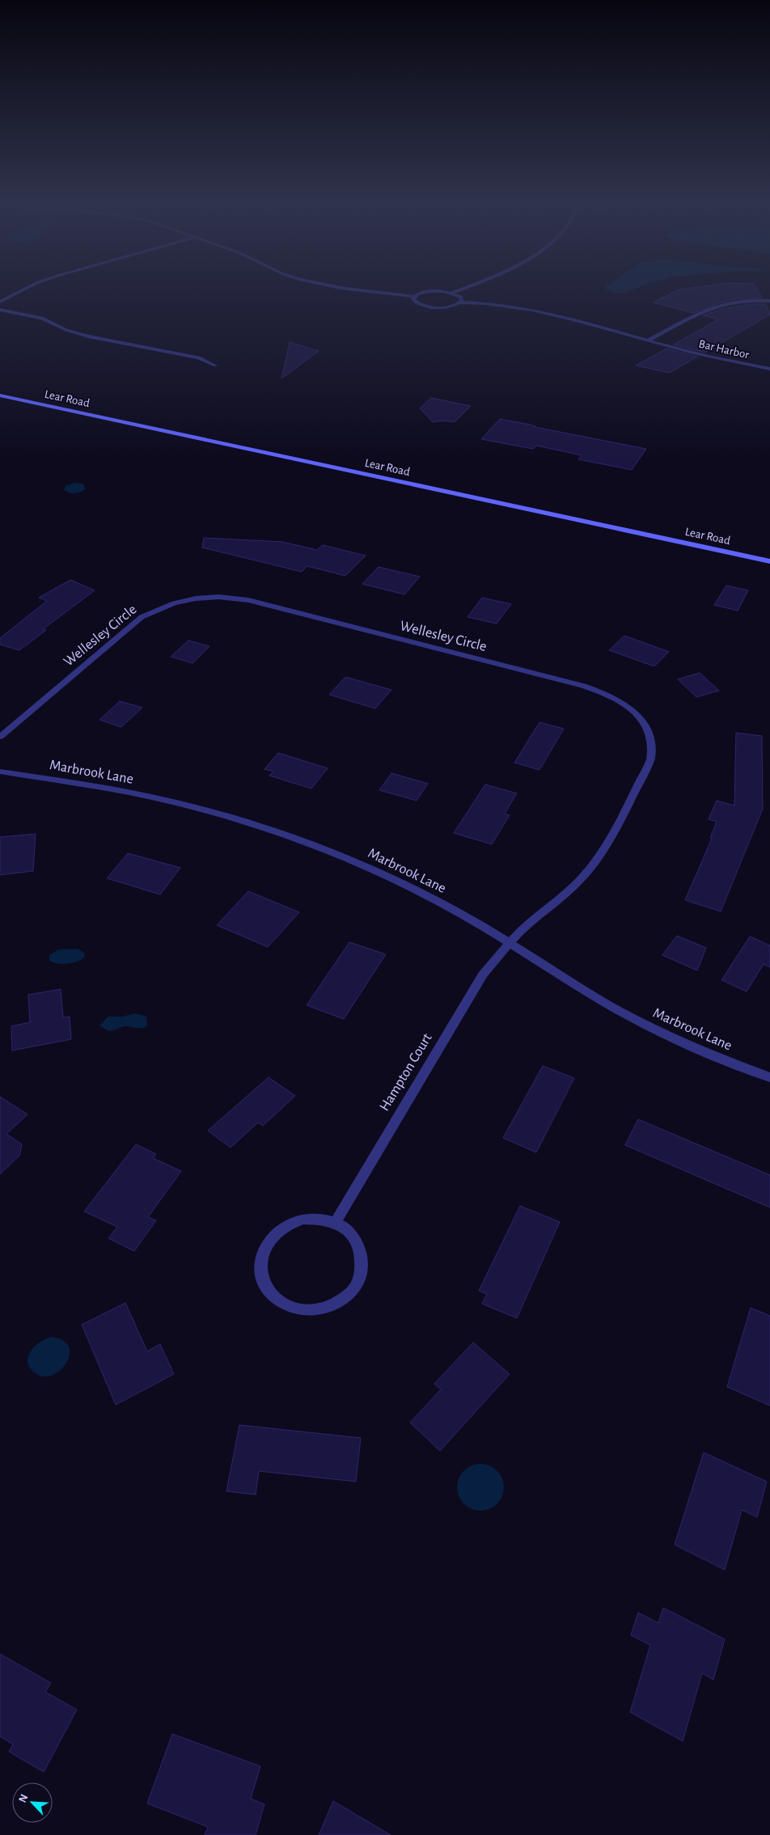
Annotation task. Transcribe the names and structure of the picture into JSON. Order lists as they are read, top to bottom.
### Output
{
  "streets": {
    "street": [
      "Bar Harbor",
      "Lear Road",
      "Wellesley Circle",
      "Marbrook Lane",
      "Hampton Court"
    ]
  },
  "crossings": [
    ["Wellesley Circle", "Marbrook Lane"],
    ["Wellesley Circle", "Hampton Court"],
    ["Marbrook Lane", "Hampton Court"]
  ],
  "north": "top left"
}
